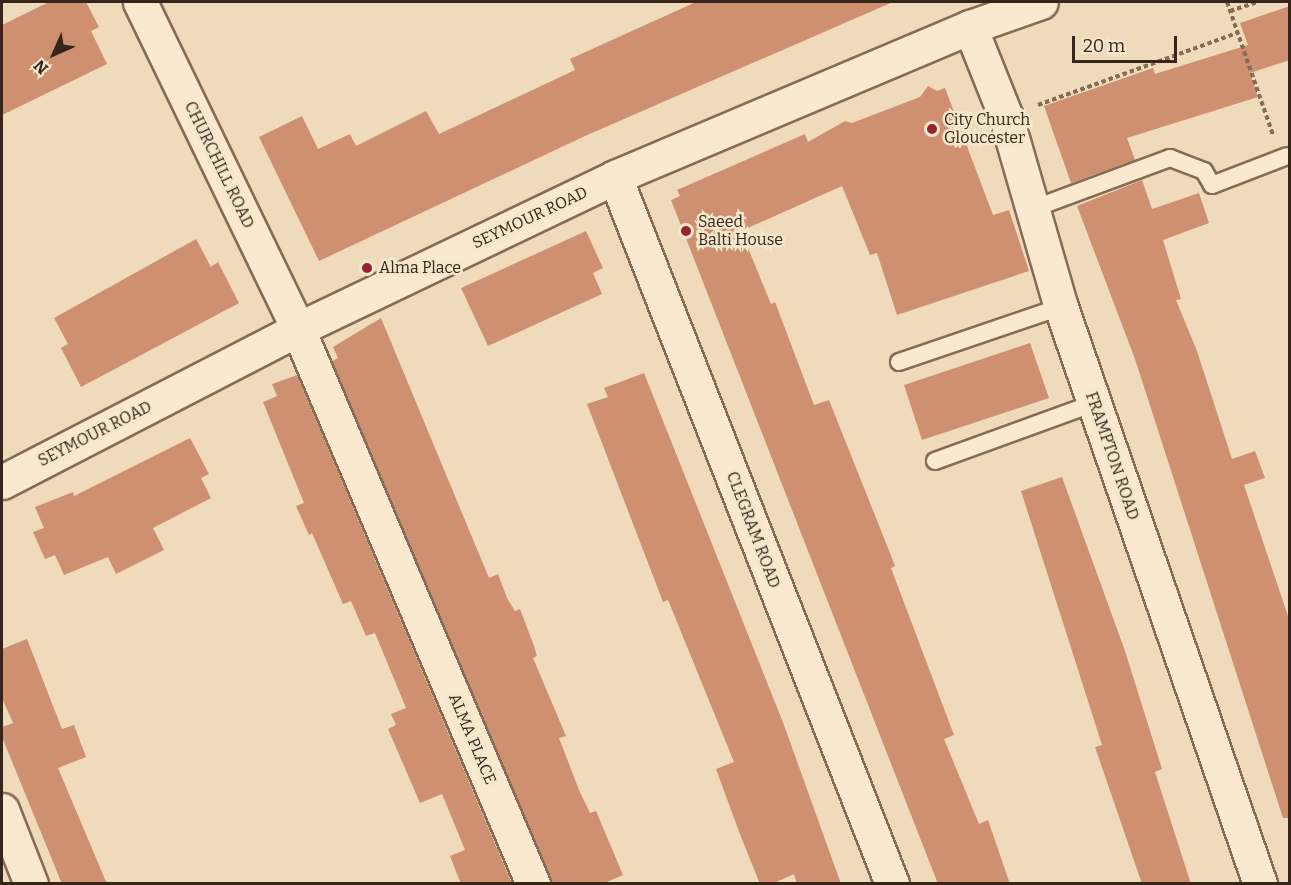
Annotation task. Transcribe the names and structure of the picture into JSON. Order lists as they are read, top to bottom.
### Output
{
  "streets": {
    "street": [
      "CHURCHILL ROAD",
      "SEYMOUR ROAD",
      "FRAMPTON ROAD",
      "CLEGRAM ROAD",
      "ALMA PLACE"
    ]
  },
  "crossings": [
    ["CHURCHILL ROAD", "SEYMOUR ROAD"],
    ["CHURCHILL ROAD", "ALMA PLACE"],
    ["SEYMOUR ROAD", "FRAMPTON ROAD"],
    ["SEYMOUR ROAD", "CLEGRAM ROAD"],
    ["SEYMOUR ROAD", "ALMA PLACE"]
  ],
  "places": ["City Church Gloucester", "Saeed Balti House", "Alma Place"],
  "scale_bar": "20 m",
  "north": "bottom left"
}
